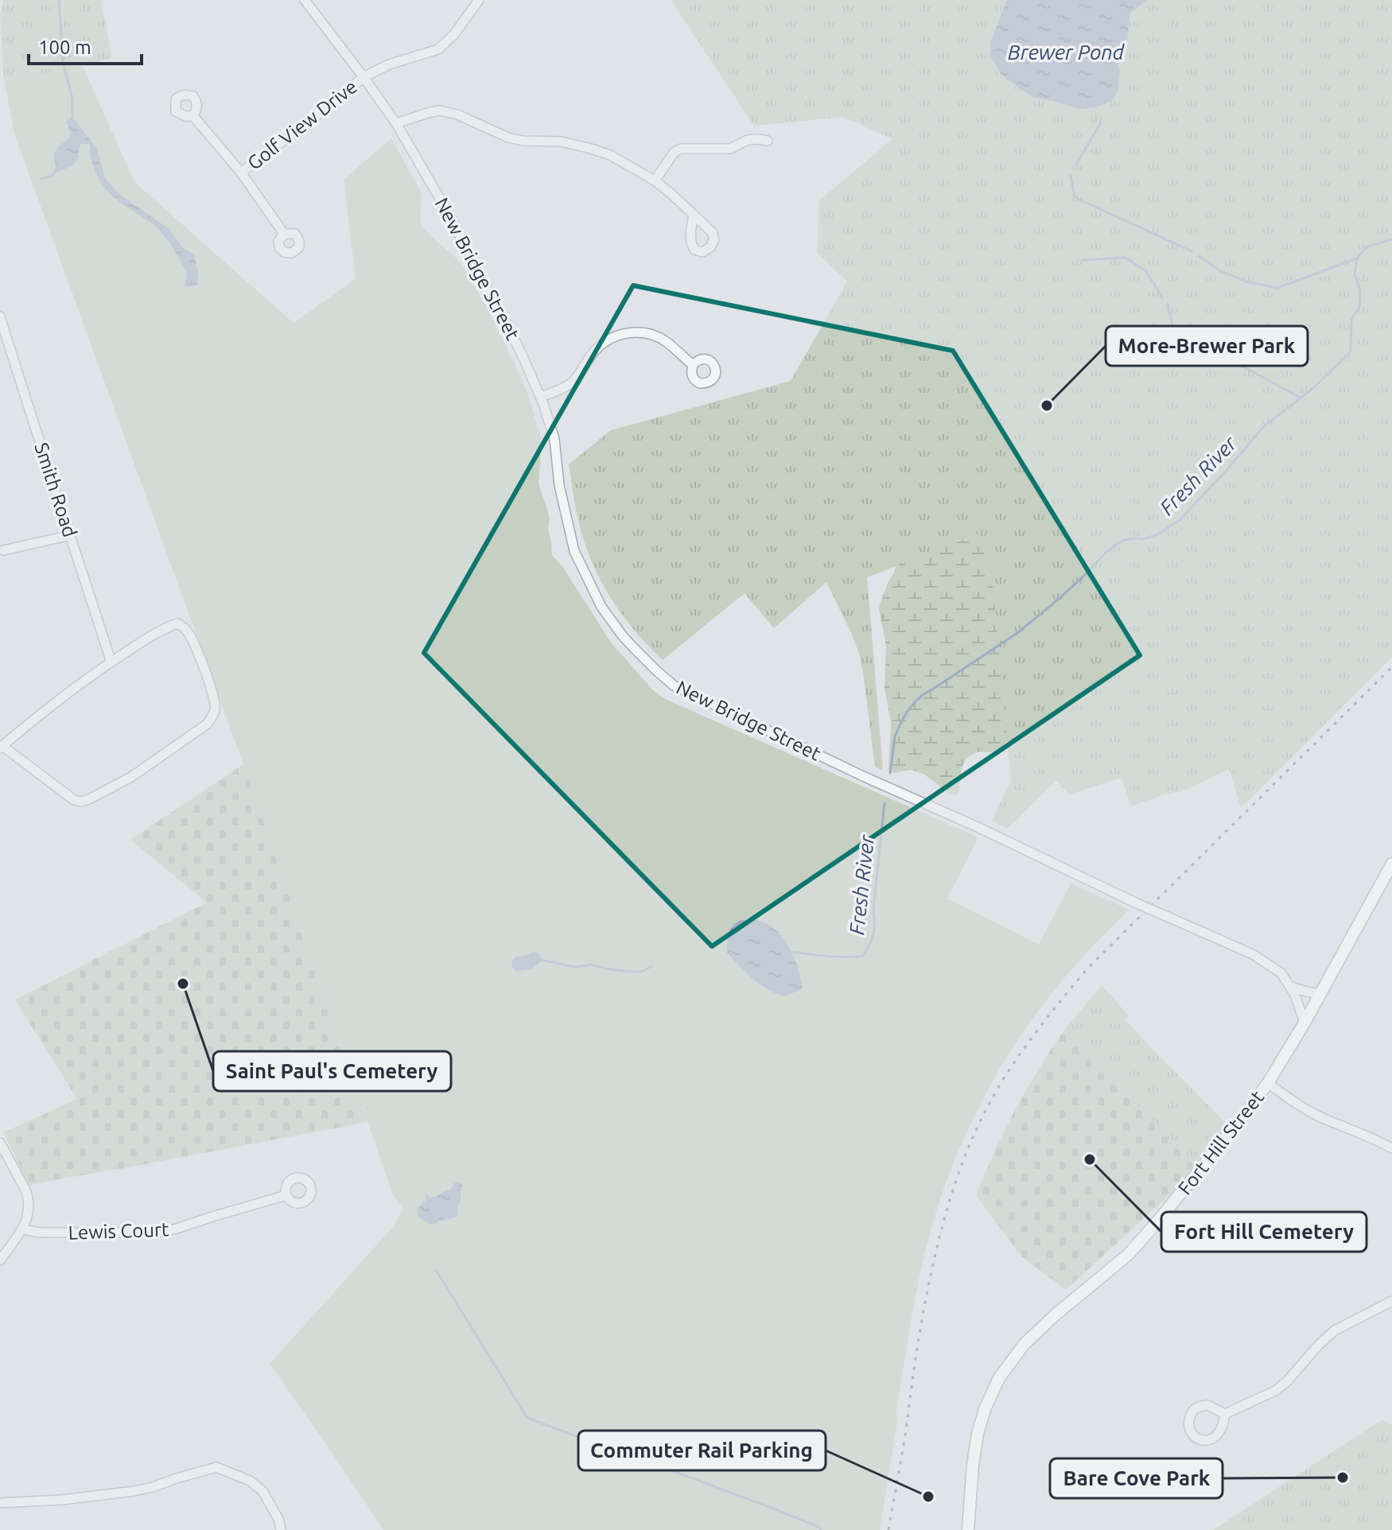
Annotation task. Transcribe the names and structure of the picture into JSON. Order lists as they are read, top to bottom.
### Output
{
  "streets": {
    "main road": ["Fort Hill Street"],
    "street": [
      "Golf View Drive",
      "New Bridge Street",
      "Smith Road",
      "Lewis Court"
    ]
  },
  "crossings": [
    ["Golf View Drive", "New Bridge Street"],
    ["New Bridge Street", "Fort Hill Street"]
  ],
  "water": ["Brewer Pond", "Fresh River"],
  "places": [
    "More-Brewer Park",
    "Saint Paul's Cemetery",
    "Fort Hill Cemetery",
    "Bare Cove Park",
    "Commuter Rail Parking"
  ],
  "scale_bar": "100 m"
}
